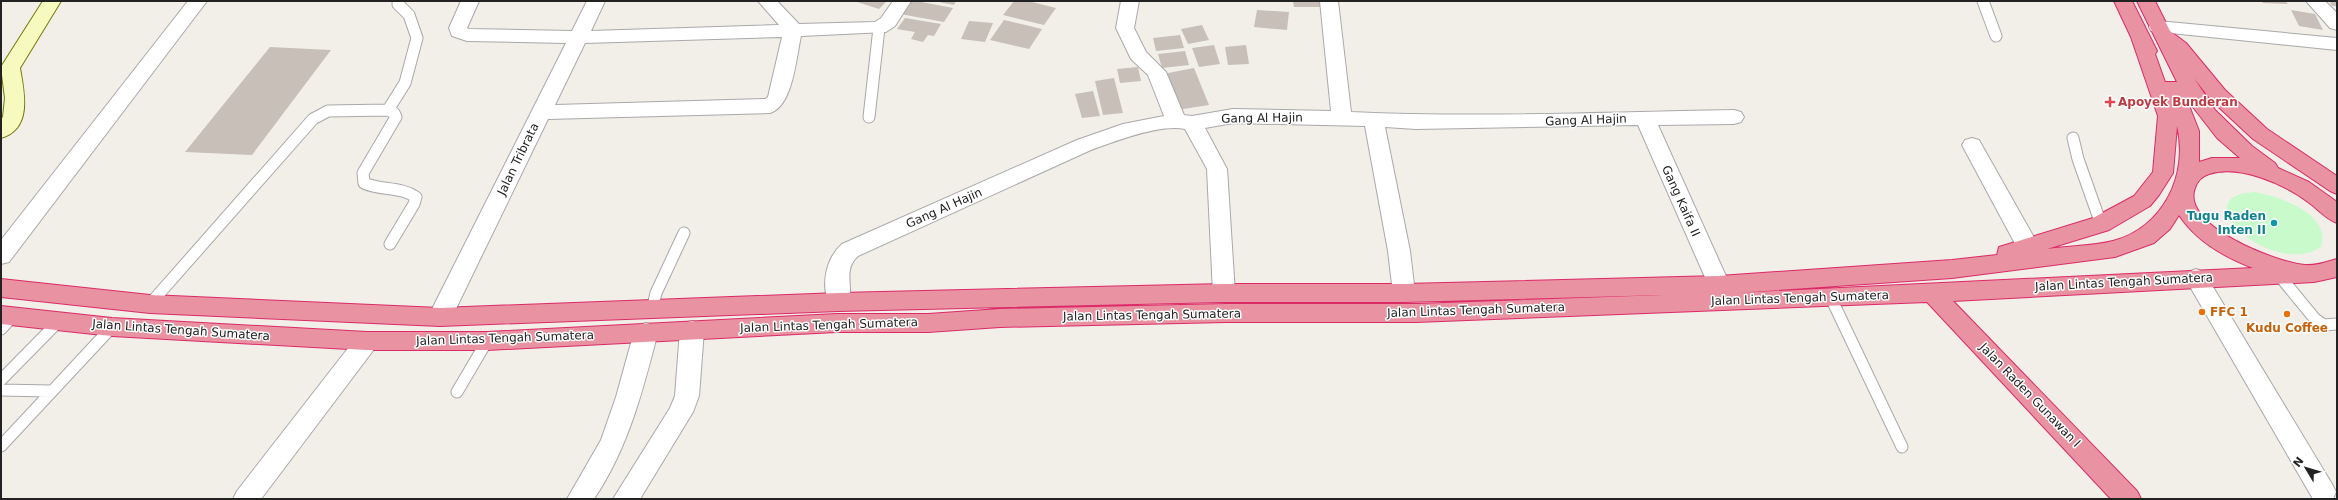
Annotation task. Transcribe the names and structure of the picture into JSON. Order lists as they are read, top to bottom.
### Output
{
  "streets": {
    "highway": ["Jalan Lintas Tengah Sumatera", "Jalan Raden Gunawan I"],
    "street": ["Gang Al Hajin", "Jalan Tribrata", "Gang Kaifa II"]
  },
  "crossings": [
    ["Gang Al Hajin", "Gang Kaifa II"],
    ["Gang Al Hajin", "Jalan Lintas Tengah Sumatera"],
    ["Jalan Tribrata", "Jalan Lintas Tengah Sumatera"],
    ["Gang Kaifa II", "Jalan Lintas Tengah Sumatera"],
    ["Jalan Lintas Tengah Sumatera", "Jalan Raden Gunawan I"]
  ],
  "places": {
    "health": ["Apoyek Bunderan"],
    "other": ["Tugu Raden Inten II", "FFC 1", "Kudu Coffee"]
  },
  "north": "top left"
}
